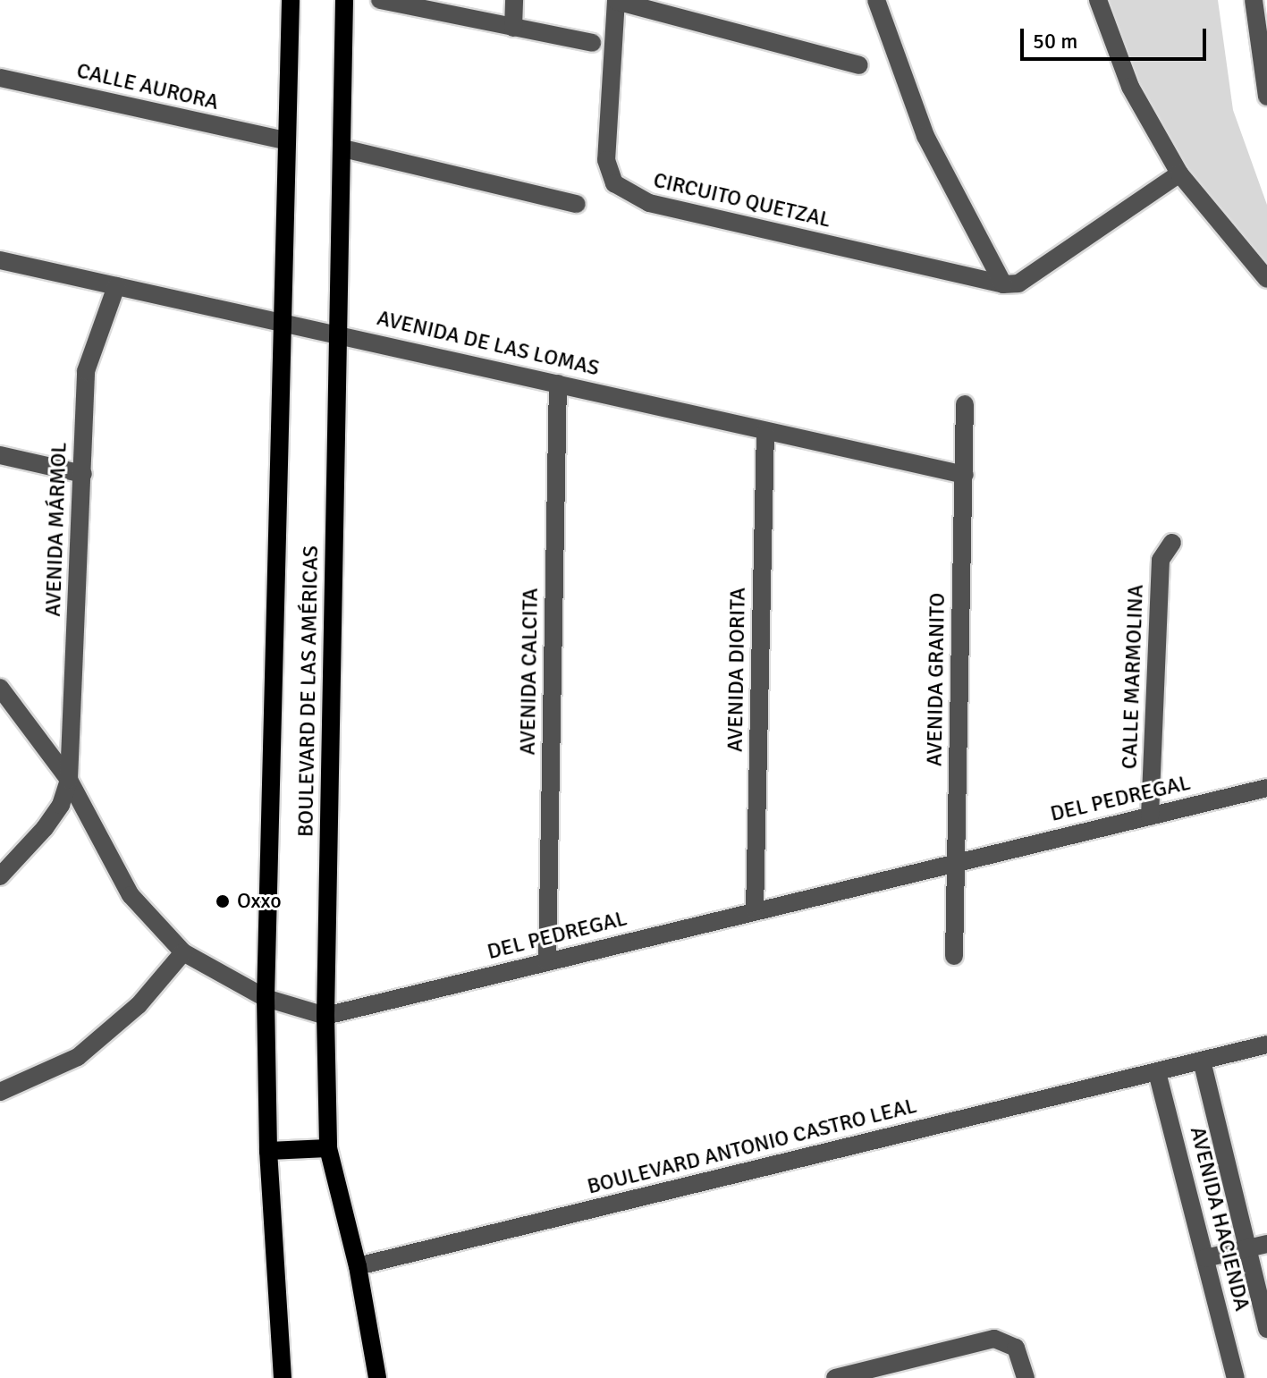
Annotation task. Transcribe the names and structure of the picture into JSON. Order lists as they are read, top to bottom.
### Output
{
  "streets": {
    "main road": ["BOULEVARD DE LAS AMÉRICAS"],
    "street": [
      "CALLE AURORA",
      "CIRCUITO QUETZAL",
      "AVENIDA DE LAS LOMAS",
      "AVENIDA MÁRMOL",
      "AVENIDA DIORITA",
      "AVENIDA CALCITA",
      "CALLE MARMOLINA",
      "AVENIDA GRANITO",
      "DEL PEDREGAL",
      "BOULEVARD ANTONIO CASTRO LEAL",
      "AVENIDA HACIENDA"
    ]
  },
  "crossings": [
    ["CALLE AURORA", "BOULEVARD DE LAS AMÉRICAS"],
    ["AVENIDA DE LAS LOMAS", "AVENIDA MÁRMOL"],
    ["AVENIDA DE LAS LOMAS", "AVENIDA DIORITA"],
    ["AVENIDA DE LAS LOMAS", "AVENIDA CALCITA"],
    ["AVENIDA DE LAS LOMAS", "AVENIDA GRANITO"],
    ["AVENIDA DE LAS LOMAS", "BOULEVARD DE LAS AMÉRICAS"],
    ["AVENIDA DIORITA", "DEL PEDREGAL"],
    ["AVENIDA CALCITA", "DEL PEDREGAL"],
    ["CALLE MARMOLINA", "DEL PEDREGAL"],
    ["AVENIDA GRANITO", "DEL PEDREGAL"],
    ["BOULEVARD DE LAS AMÉRICAS", "DEL PEDREGAL"],
    ["BOULEVARD DE LAS AMÉRICAS", "BOULEVARD ANTONIO CASTRO LEAL"],
    ["BOULEVARD ANTONIO CASTRO LEAL", "AVENIDA HACIENDA"]
  ],
  "places": ["Oxxo"],
  "scale_bar": "50 m"
}
